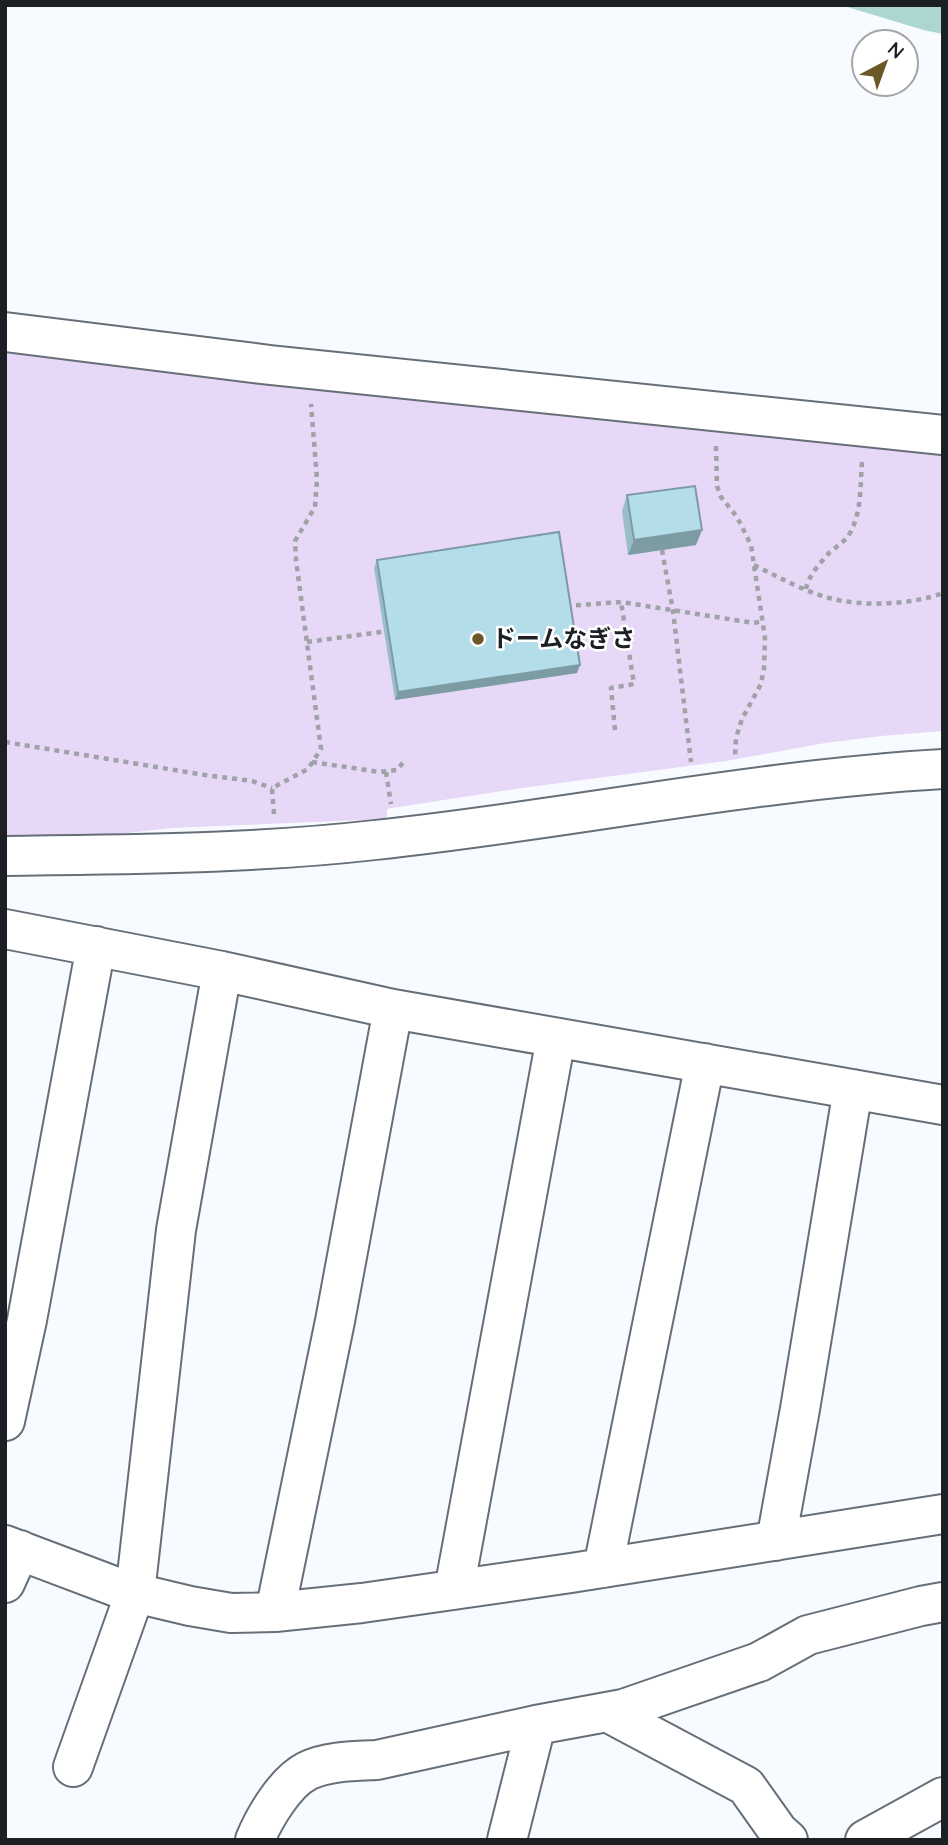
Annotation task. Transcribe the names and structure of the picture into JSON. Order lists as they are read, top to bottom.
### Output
{
  "places": ["ドームなぎさ"],
  "north": "top right"
}
